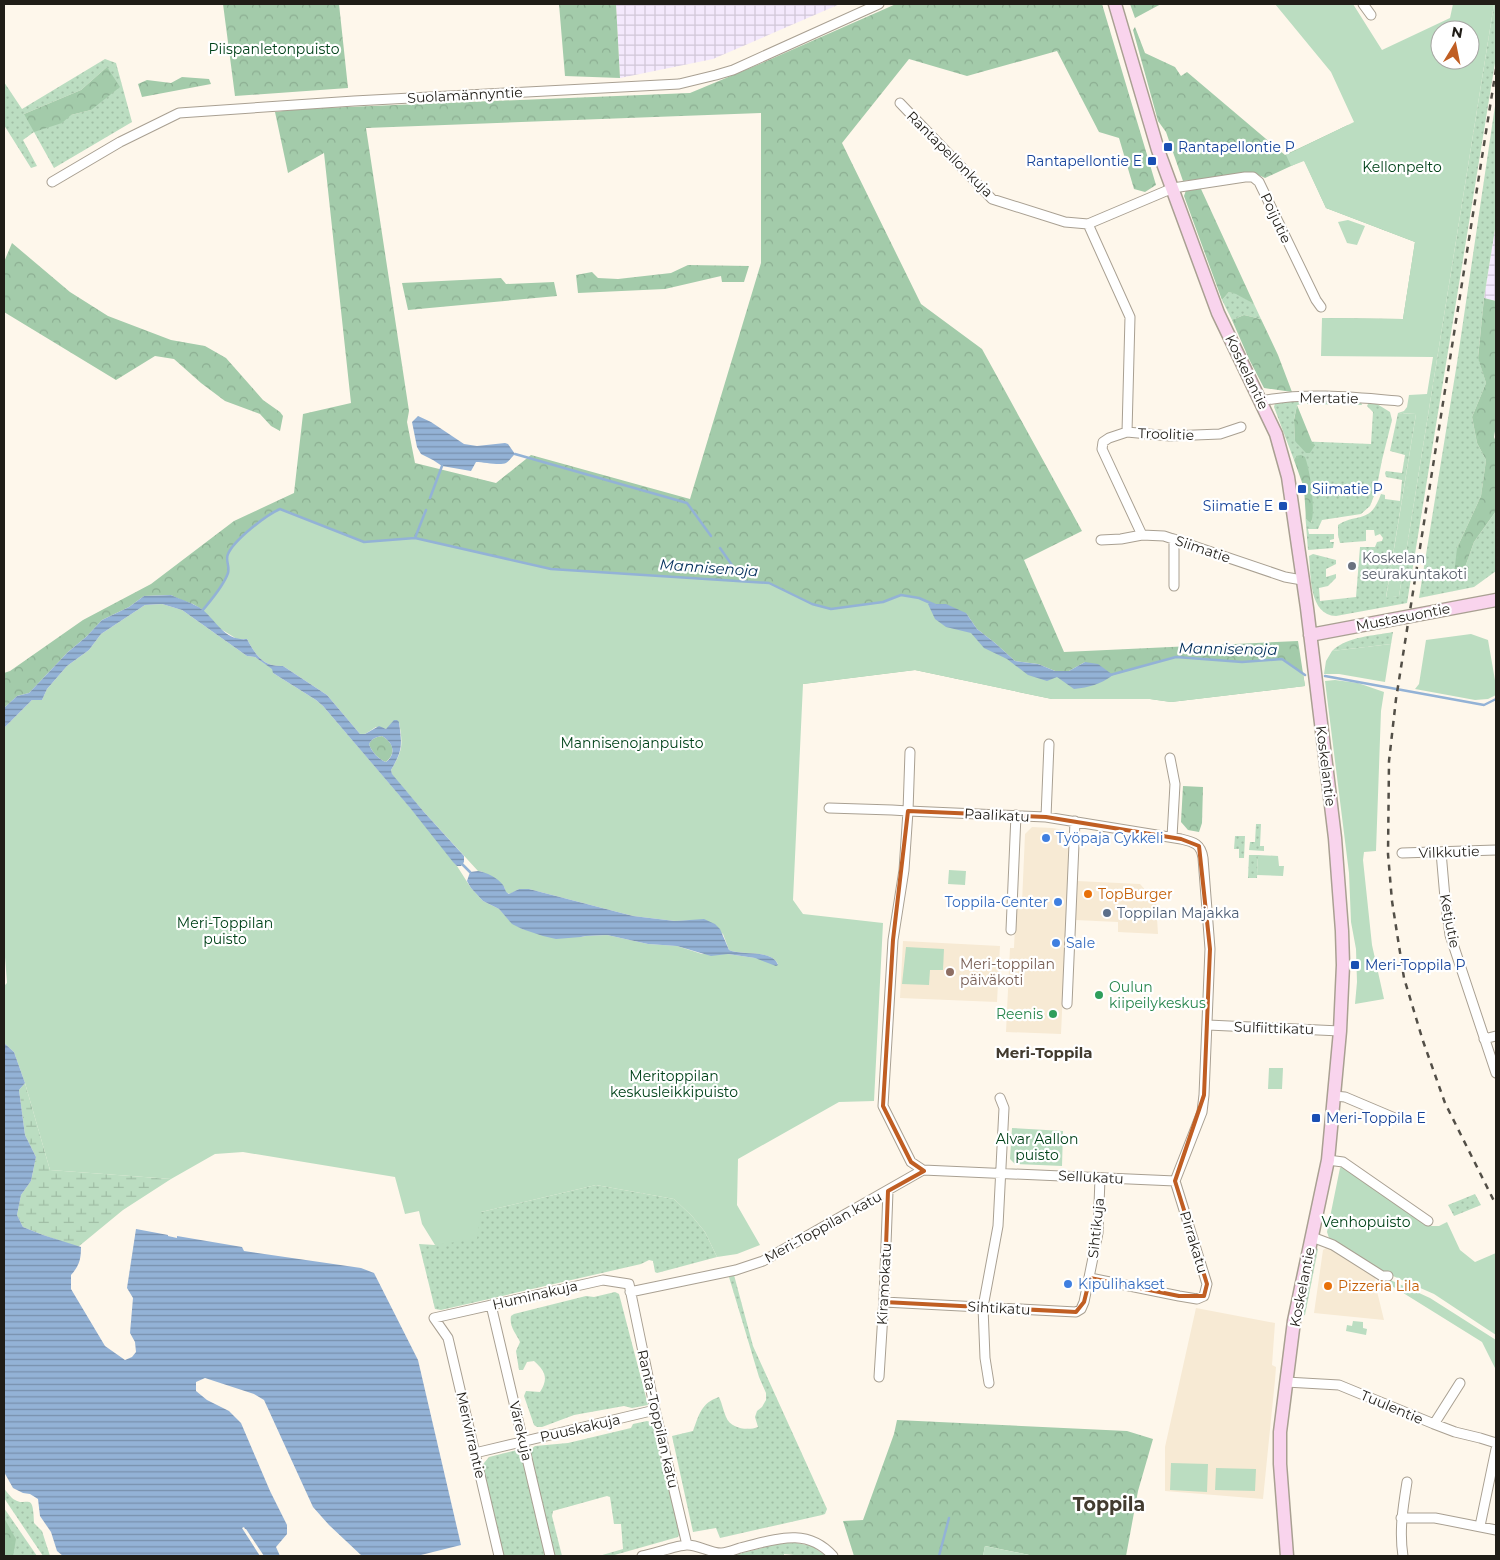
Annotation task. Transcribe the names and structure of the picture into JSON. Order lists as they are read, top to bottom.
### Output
{
  "streets": {
    "main road": ["Koskelantie", "Mustasuontie"],
    "street": [
      "Suolamännyntie",
      "Rantapellonkuja",
      "Poijutie",
      "Mertatie",
      "Troolitie",
      "Siimatie",
      "Paalikatu",
      "Vilkkutie",
      "Ketjutie",
      "Sulfiittikatu",
      "Sellukatu",
      "Meri-Toppilan katu",
      "Sihtikuja",
      "Pirrakatu",
      "Kiramokatu",
      "Huminakuja",
      "Sihtikatu",
      "Tuulentie",
      "Ranta-Toppilan katu",
      "Puuskakuja",
      "Värekuja",
      "Merivirrantie"
    ]
  },
  "crossings": [
    ["Rantapellonkuja", "Poijutie"],
    ["Rantapellonkuja", "Koskelantie"],
    ["Poijutie", "Koskelantie"],
    ["Koskelantie", "Mertatie"],
    ["Koskelantie", "Siimatie"],
    ["Koskelantie", "Mustasuontie"],
    ["Koskelantie", "Sulfiittikatu"],
    ["Koskelantie", "Tuulentie"],
    ["Troolitie", "Siimatie"],
    ["Paalikatu", "Sulfiittikatu"],
    ["Vilkkutie", "Ketjutie"],
    ["Sellukatu", "Meri-Toppilan katu"],
    ["Sellukatu", "Sihtikuja"],
    ["Sellukatu", "Pirrakatu"],
    ["Meri-Toppilan katu", "Kiramokatu"],
    ["Meri-Toppilan katu", "Huminakuja"],
    ["Meri-Toppilan katu", "Ranta-Toppilan katu"],
    ["Sihtikuja", "Pirrakatu"],
    ["Sihtikuja", "Sihtikatu"],
    ["Pirrakatu", "Sihtikatu"],
    ["Kiramokatu", "Sihtikatu"],
    ["Huminakuja", "Ranta-Toppilan katu"],
    ["Huminakuja", "Värekuja"],
    ["Huminakuja", "Merivirrantie"],
    ["Ranta-Toppilan katu", "Puuskakuja"],
    ["Puuskakuja", "Värekuja"],
    ["Puuskakuja", "Merivirrantie"]
  ],
  "districts": ["Meri-Toppila", "Toppila"],
  "water": ["Mannisenoja"],
  "parks": [
    "Piispanletonpuisto",
    "Kellonpelto",
    "Mannisenojanpuisto",
    "Meri-Toppilan puisto",
    "Meritoppilan keskusleikkipuisto",
    "Alvar Aallon puisto",
    "Venhopuisto"
  ],
  "places": {
    "transit": [
      "Rantapellontie P",
      "Rantapellontie E",
      "Siimatie P",
      "Siimatie E",
      "Meri-Toppila P",
      "Meri-Toppila E"
    ],
    "other": [
      "Koskelan seurakuntakoti",
      "Työpaja Cykkeli",
      "TopBurger",
      "Toppila-Center",
      "Toppilan Majakka",
      "Sale",
      "Meri-toppilan päiväkoti",
      "Oulun kiipeilykeskus",
      "Reenis",
      "Kipulihakset",
      "Pizzeria Lila"
    ]
  },
  "north": "top"
}
